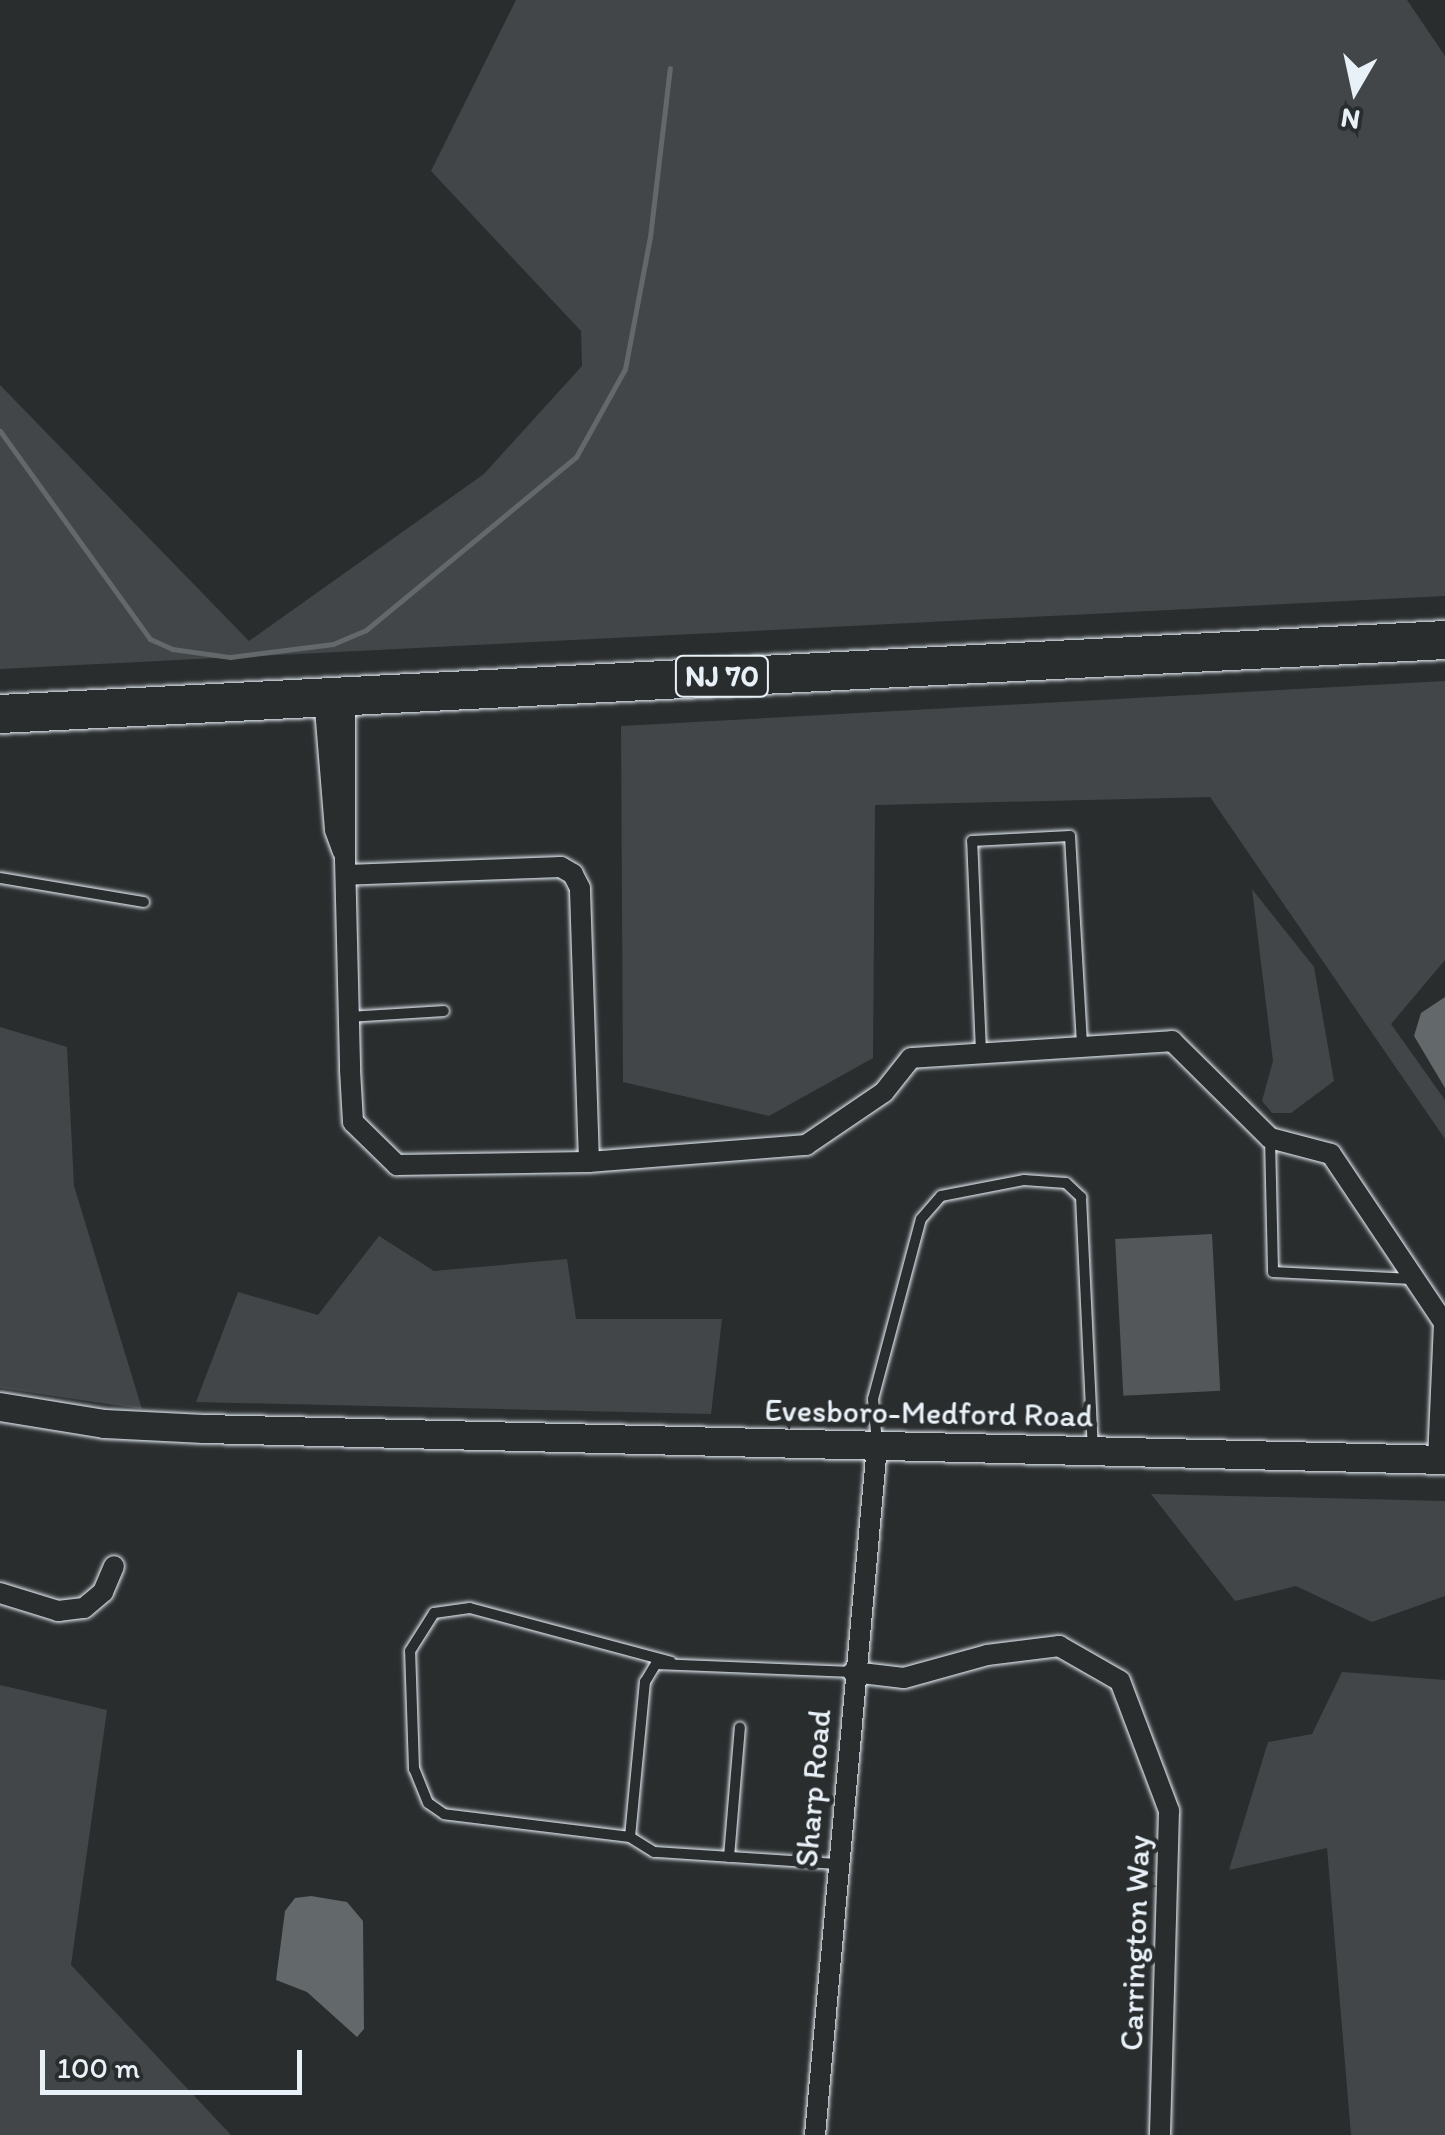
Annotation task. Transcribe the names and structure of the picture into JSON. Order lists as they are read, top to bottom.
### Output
{
  "streets": {
    "highway": ["NJ 70"],
    "street": ["Evesboro-Medford Road", "Sharp Road", "Carrington Way"]
  },
  "crossings": [
    ["Evesboro-Medford Road", "Sharp Road"],
    ["Sharp Road", "Carrington Way"]
  ],
  "scale_bar": "100 m",
  "north": "bottom"
}
